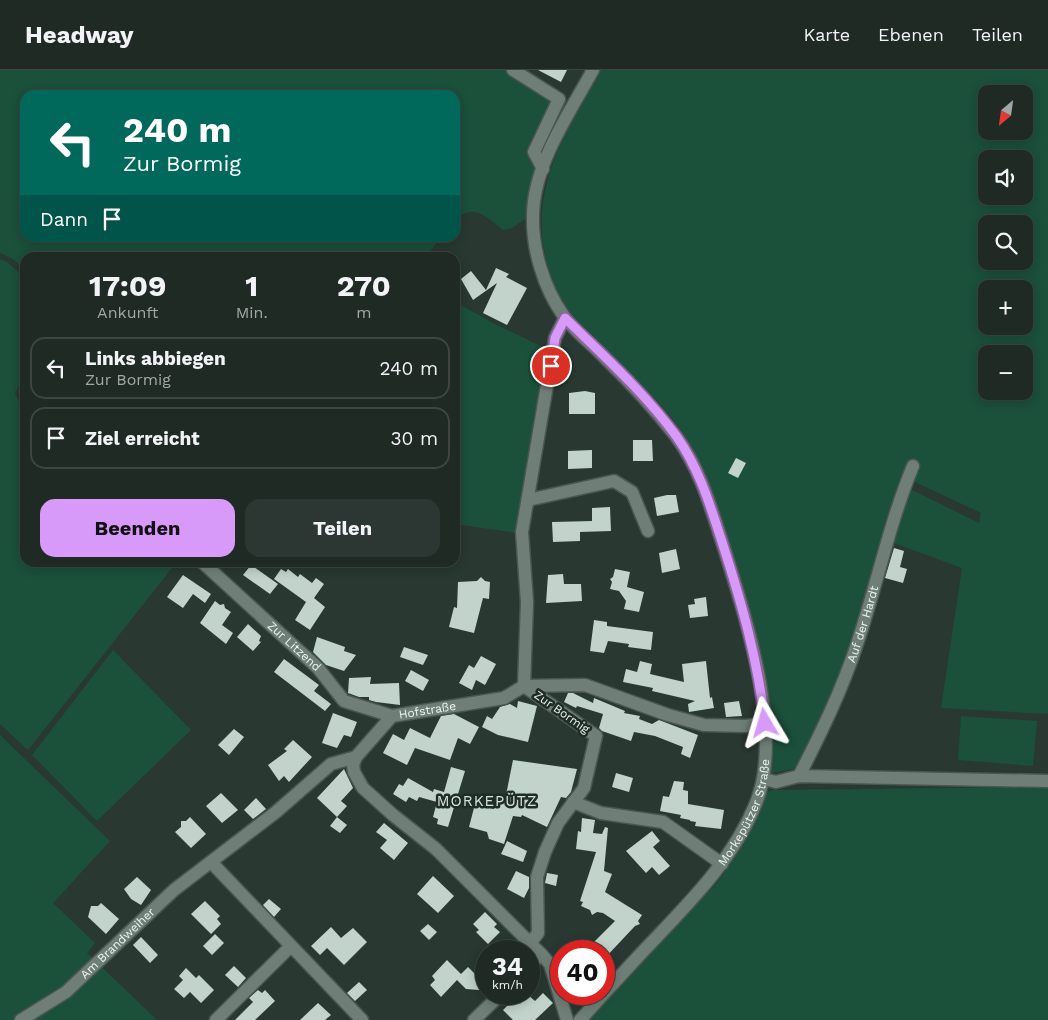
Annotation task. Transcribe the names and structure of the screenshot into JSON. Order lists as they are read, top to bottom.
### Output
{
  "streets": {
    "street": [
      "Auf der Hardt",
      "Zur Litzend",
      "Hofstraße",
      "Zur Bormig",
      "Morkepützer Straße",
      "Am Brandweiher"
    ]
  },
  "crossings": [
    ["Zur Litzend", "Hofstraße"],
    ["Hofstraße", "Zur Bormig"],
    ["Hofstraße", "Morkepützer Straße"],
    ["Hofstraße", "Am Brandweiher"],
    ["Zur Bormig", "Morkepützer Straße"]
  ],
  "districts": ["MORKEPÜTZ"],
  "north": "bottom left",
  "page": {
    "header": "Headway",
    "nav": ["Karte", "Ebenen", "Teilen"],
    "map_buttons": ["+", "−"],
    "turn": ["240 m", "Zur Bormig"],
    "then": "Dann",
    "eta": [
      "17:09",
      "Ankunft",
      "1",
      "Min.",
      "270",
      "m"
    ],
    "list": [
      {
        "name": "Links abbiegen",
        "note": "Zur Bormig",
        "value": "240 m"
      },
      {
        "name": "Ziel erreicht",
        "value": "30 m"
      }
    ],
    "buttons": ["Beenden", "Teilen"],
    "speed": "34 km/h",
    "limit": "40"
  }
}
